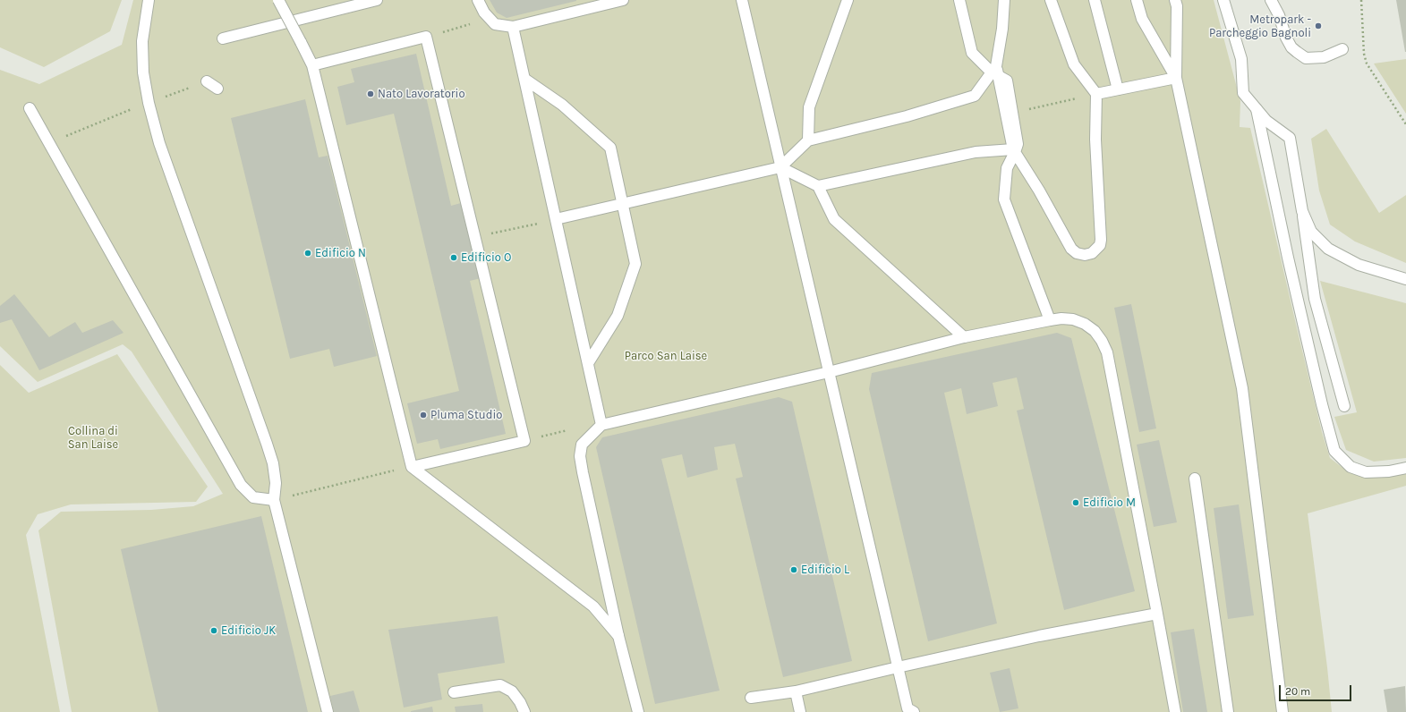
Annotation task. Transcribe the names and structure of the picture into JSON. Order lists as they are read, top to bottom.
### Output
{
  "parks": ["Parco San Laise", "Collina di San Laise"],
  "places": [
    "Metropark - Parcheggio Bagnoli",
    "Nato Lavoratorio",
    "Edificio N",
    "Edificio O",
    "Pluma Studio",
    "Edificio M",
    "Edificio L",
    "Edificio JK"
  ],
  "scale_bar": "20 m"
}
